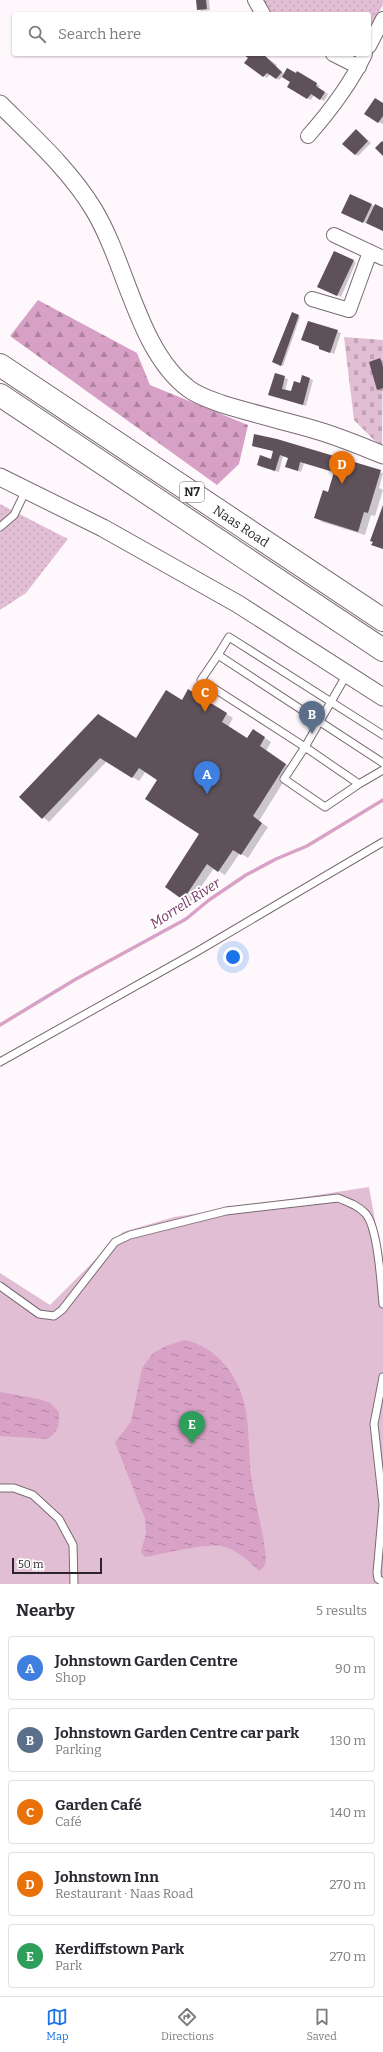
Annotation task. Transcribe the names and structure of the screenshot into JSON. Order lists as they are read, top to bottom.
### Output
{
  "streets": {
    "highway": ["N7", "Naas Road"]
  },
  "water": ["Morrell River"],
  "scale_bar": "50 m",
  "page": {
    "search": "Search here",
    "pins": [
      "D",
      "C",
      "B",
      "A",
      "E"
    ],
    "scale": "50 m",
    "heading": ["Nearby", "5 results"],
    "list": [
      {
        "mark": "A",
        "name": "Johnstown Garden Centre",
        "note": "Shop",
        "value": "90 m"
      },
      {
        "mark": "B",
        "name": "Johnstown Garden Centre car park",
        "note": "Parking",
        "value": "130 m"
      },
      {
        "mark": "C",
        "name": "Garden Café",
        "note": "Café",
        "value": "140 m"
      },
      {
        "mark": "D",
        "name": "Johnstown Inn",
        "note": "Restaurant · Naas Road",
        "value": "270 m"
      },
      {
        "mark": "E",
        "name": "Kerdiffstown Park",
        "note": "Park",
        "value": "270 m"
      }
    ],
    "nav": ["Map", "Directions", "Saved"]
  }
}
